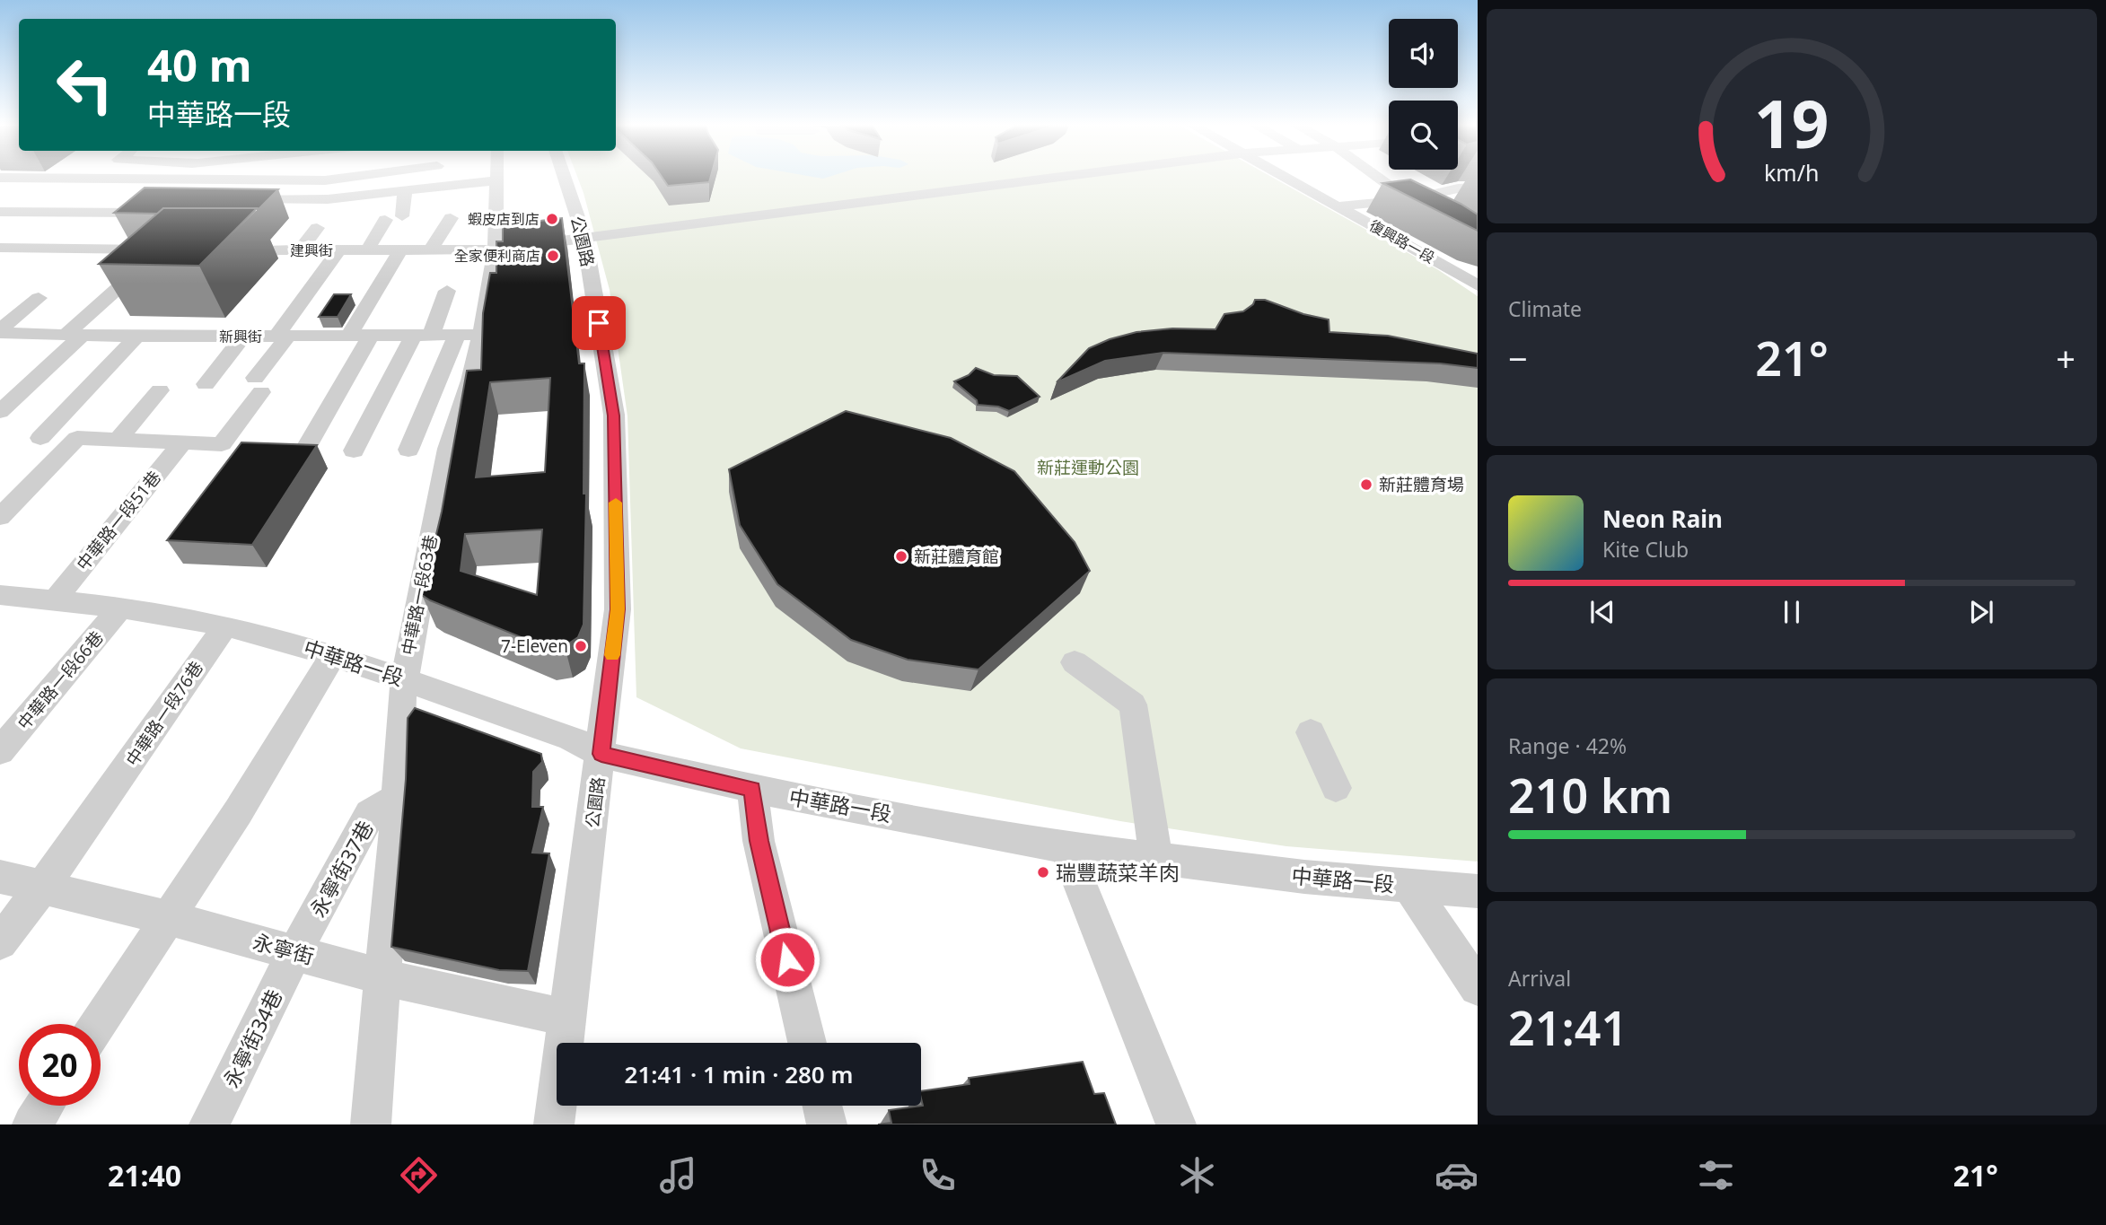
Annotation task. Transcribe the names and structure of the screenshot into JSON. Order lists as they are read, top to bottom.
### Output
{
  "streets": {
    "street": [
      "公園路",
      "復興路一段",
      "建興街",
      "新興街",
      "中華路一段51巷",
      "中華路一段63巷",
      "中華路一段",
      "中華路一段66巷",
      "中華路一段76巷",
      "永寧街37巷",
      "永寧街",
      "永寧街34巷"
    ]
  },
  "crossings": [
    ["公園路", "建興街"],
    ["公園路", "中華路一段"],
    ["公園路", "永寧街"],
    ["建興街", "中華路一段63巷"],
    ["新興街", "中華路一段63巷"],
    ["中華路一段51巷", "中華路一段"],
    ["中華路一段63巷", "中華路一段"],
    ["中華路一段63巷", "永寧街37巷"],
    ["中華路一段63巷", "永寧街"],
    ["中華路一段", "中華路一段66巷"],
    ["中華路一段", "中華路一段76巷"],
    ["中華路一段76巷", "永寧街"],
    ["永寧街37巷", "永寧街"],
    ["永寧街37巷", "永寧街34巷"],
    ["永寧街", "永寧街34巷"]
  ],
  "parks": ["新莊運動公園"],
  "places": [
    "蝦皮店到店",
    "全家便利商店",
    "新莊體育場",
    "新莊體育館",
    "7-Eleven",
    "瑞豐蔬菜羊肉"
  ],
  "page": {
    "turn": ["40 m", "中華路一段"],
    "tile": [
      "Climate",
      ["Range · 42%", "210 km"],
      ["Arrival", "21:41"]
    ],
    "heat": ["−", "21°", "+"],
    "song": ["Neon Rain", "Kite Club"],
    "limit": "20",
    "trip": "21:41 · 1 min · 280 m",
    "tabs": ["21:40", "21°"],
    "gauge": ["19", "km/h"]
  }
}
